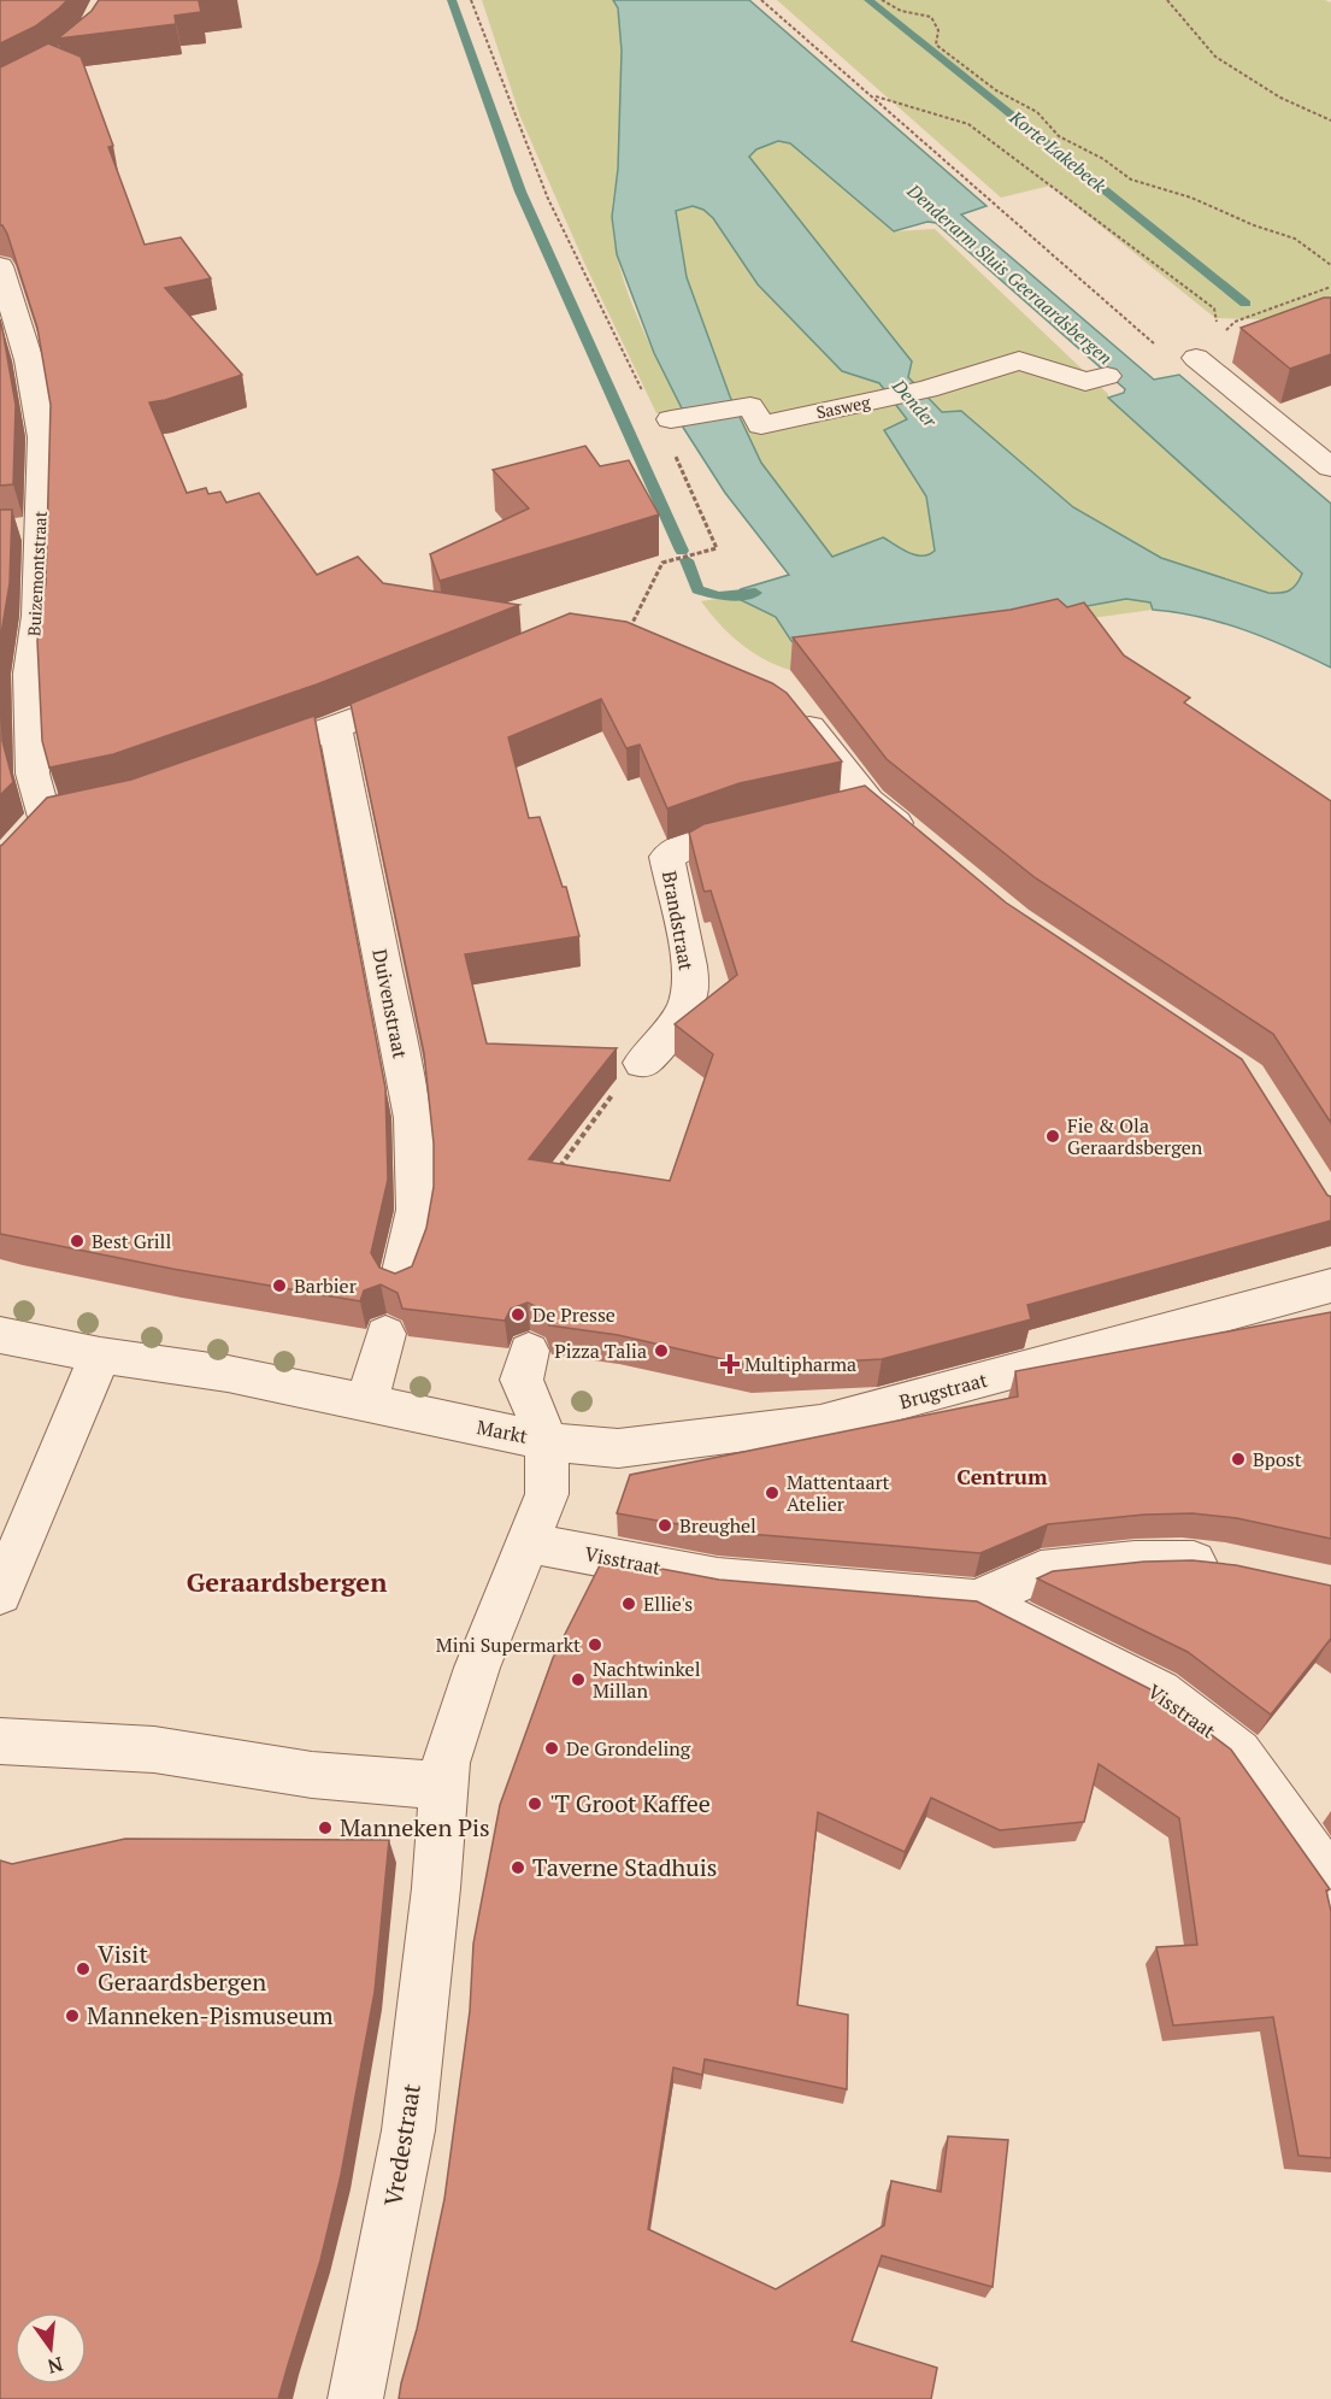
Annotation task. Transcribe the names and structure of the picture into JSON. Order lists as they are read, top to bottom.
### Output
{
  "streets": {
    "street": [
      "Sasweg",
      "Buizemontstraat",
      "Brandstraat",
      "Duivenstraat",
      "Brugstraat",
      "Markt",
      "Visstraat",
      "Vredestraat"
    ]
  },
  "crossings": [
    ["Brugstraat", "Markt"],
    ["Markt", "Visstraat"],
    ["Markt", "Vredestraat"]
  ],
  "districts": ["Centrum", "Geraardsbergen"],
  "water": ["Korte Lakebeek", "Denderarm Sluis Geeraardsbergen", "Dender"],
  "places": {
    "other": [
      "Fie & Ola Geraardsbergen",
      "Best Grill",
      "Barbier",
      "De Presse",
      "Pizza Talia",
      "Bpost",
      "Mattentaart Atelier",
      "Breughel",
      "Ellie's",
      "Mini Supermarkt",
      "Nachtwinkel Millan",
      "De Grondeling",
      "'T Groot Kaffee",
      "Manneken Pis",
      "Taverne Stadhuis",
      "Visit Geraardsbergen",
      "Manneken-Pismuseum"
    ],
    "health": ["Multipharma"]
  },
  "north": "bottom"
}
